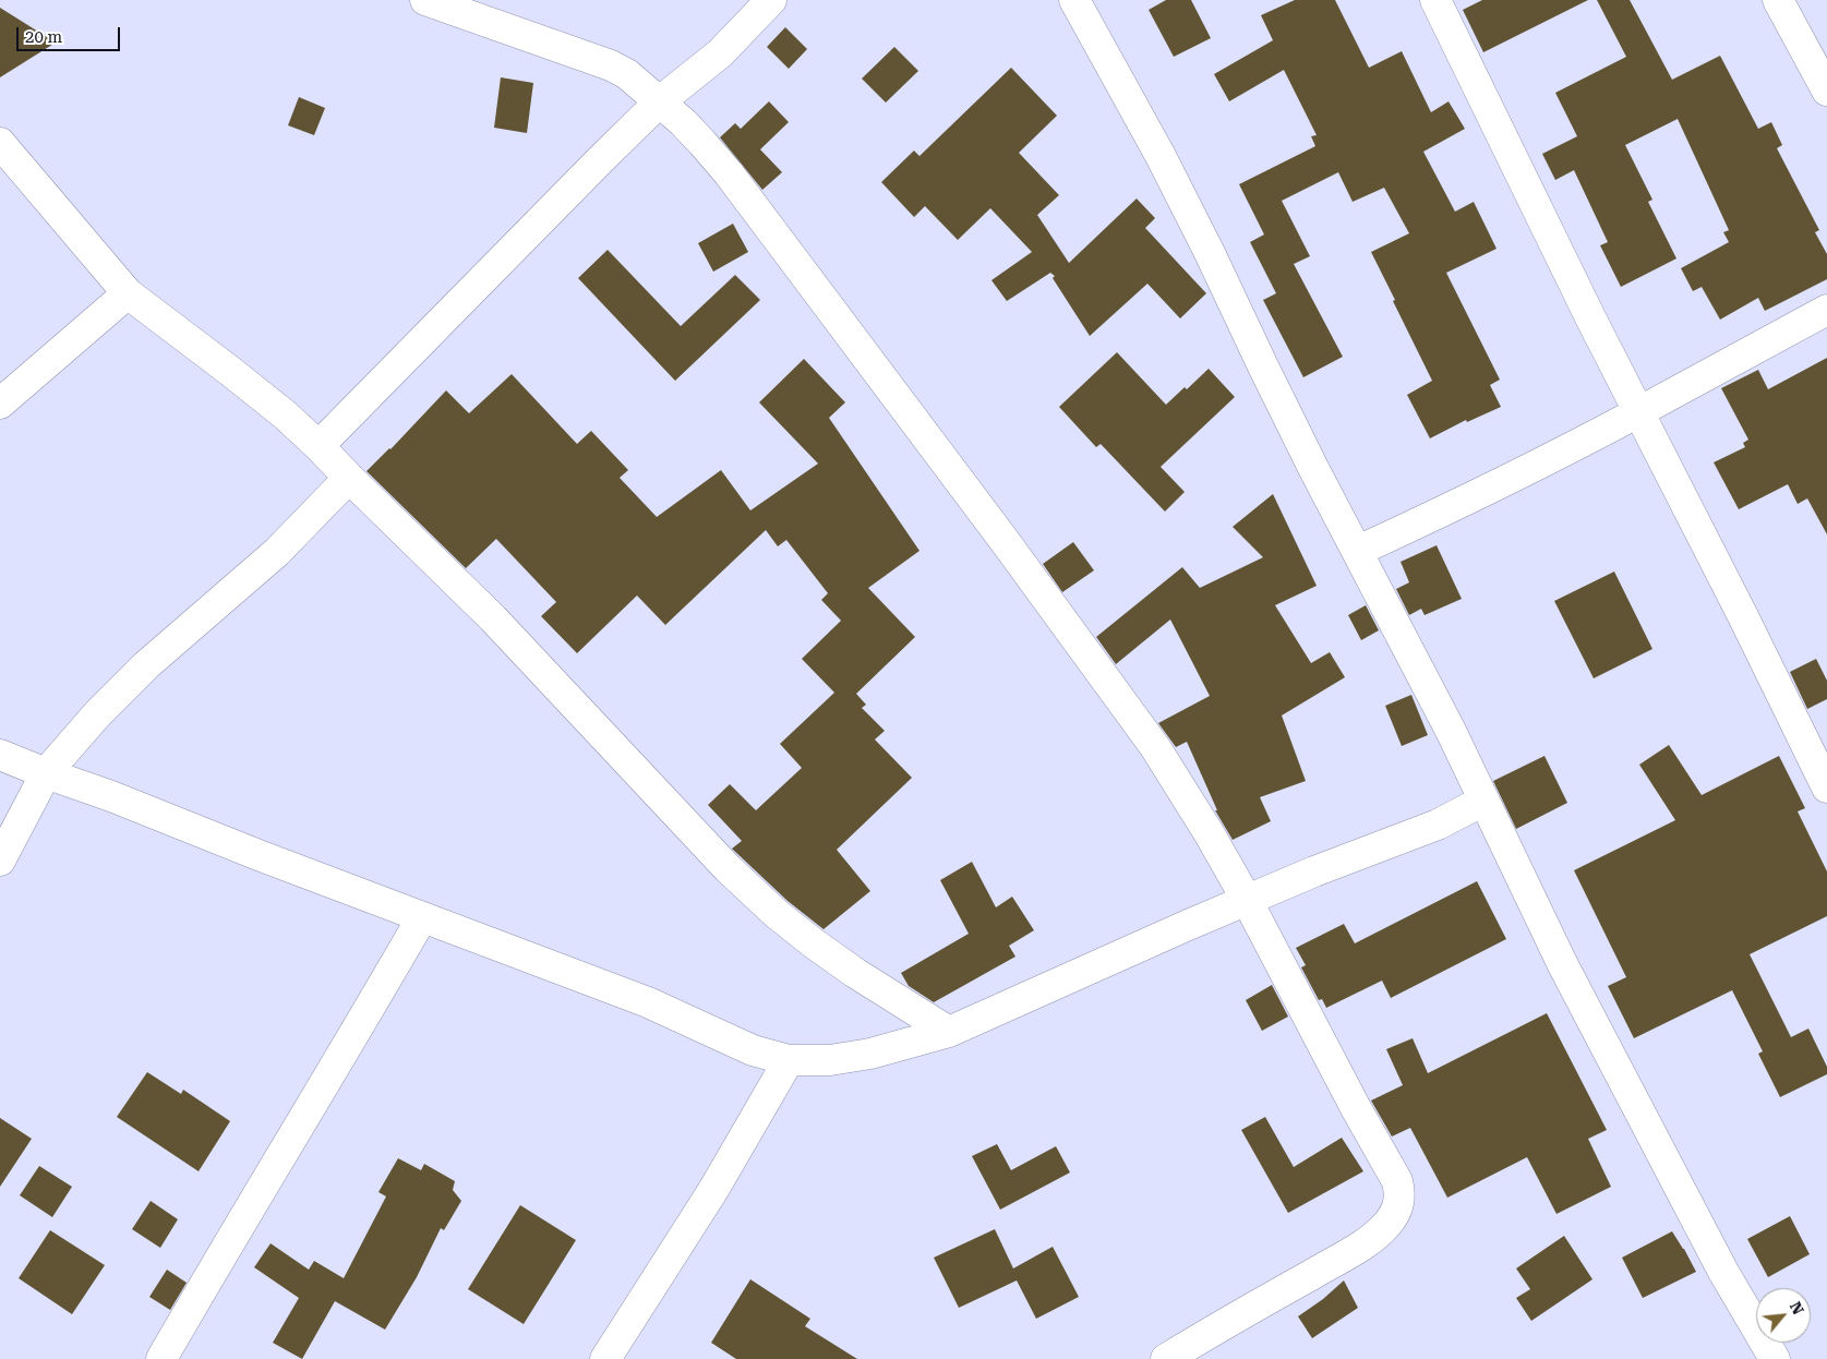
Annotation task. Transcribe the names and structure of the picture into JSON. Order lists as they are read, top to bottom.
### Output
{
  "scale_bar": "20 m",
  "north": "top right"
}
